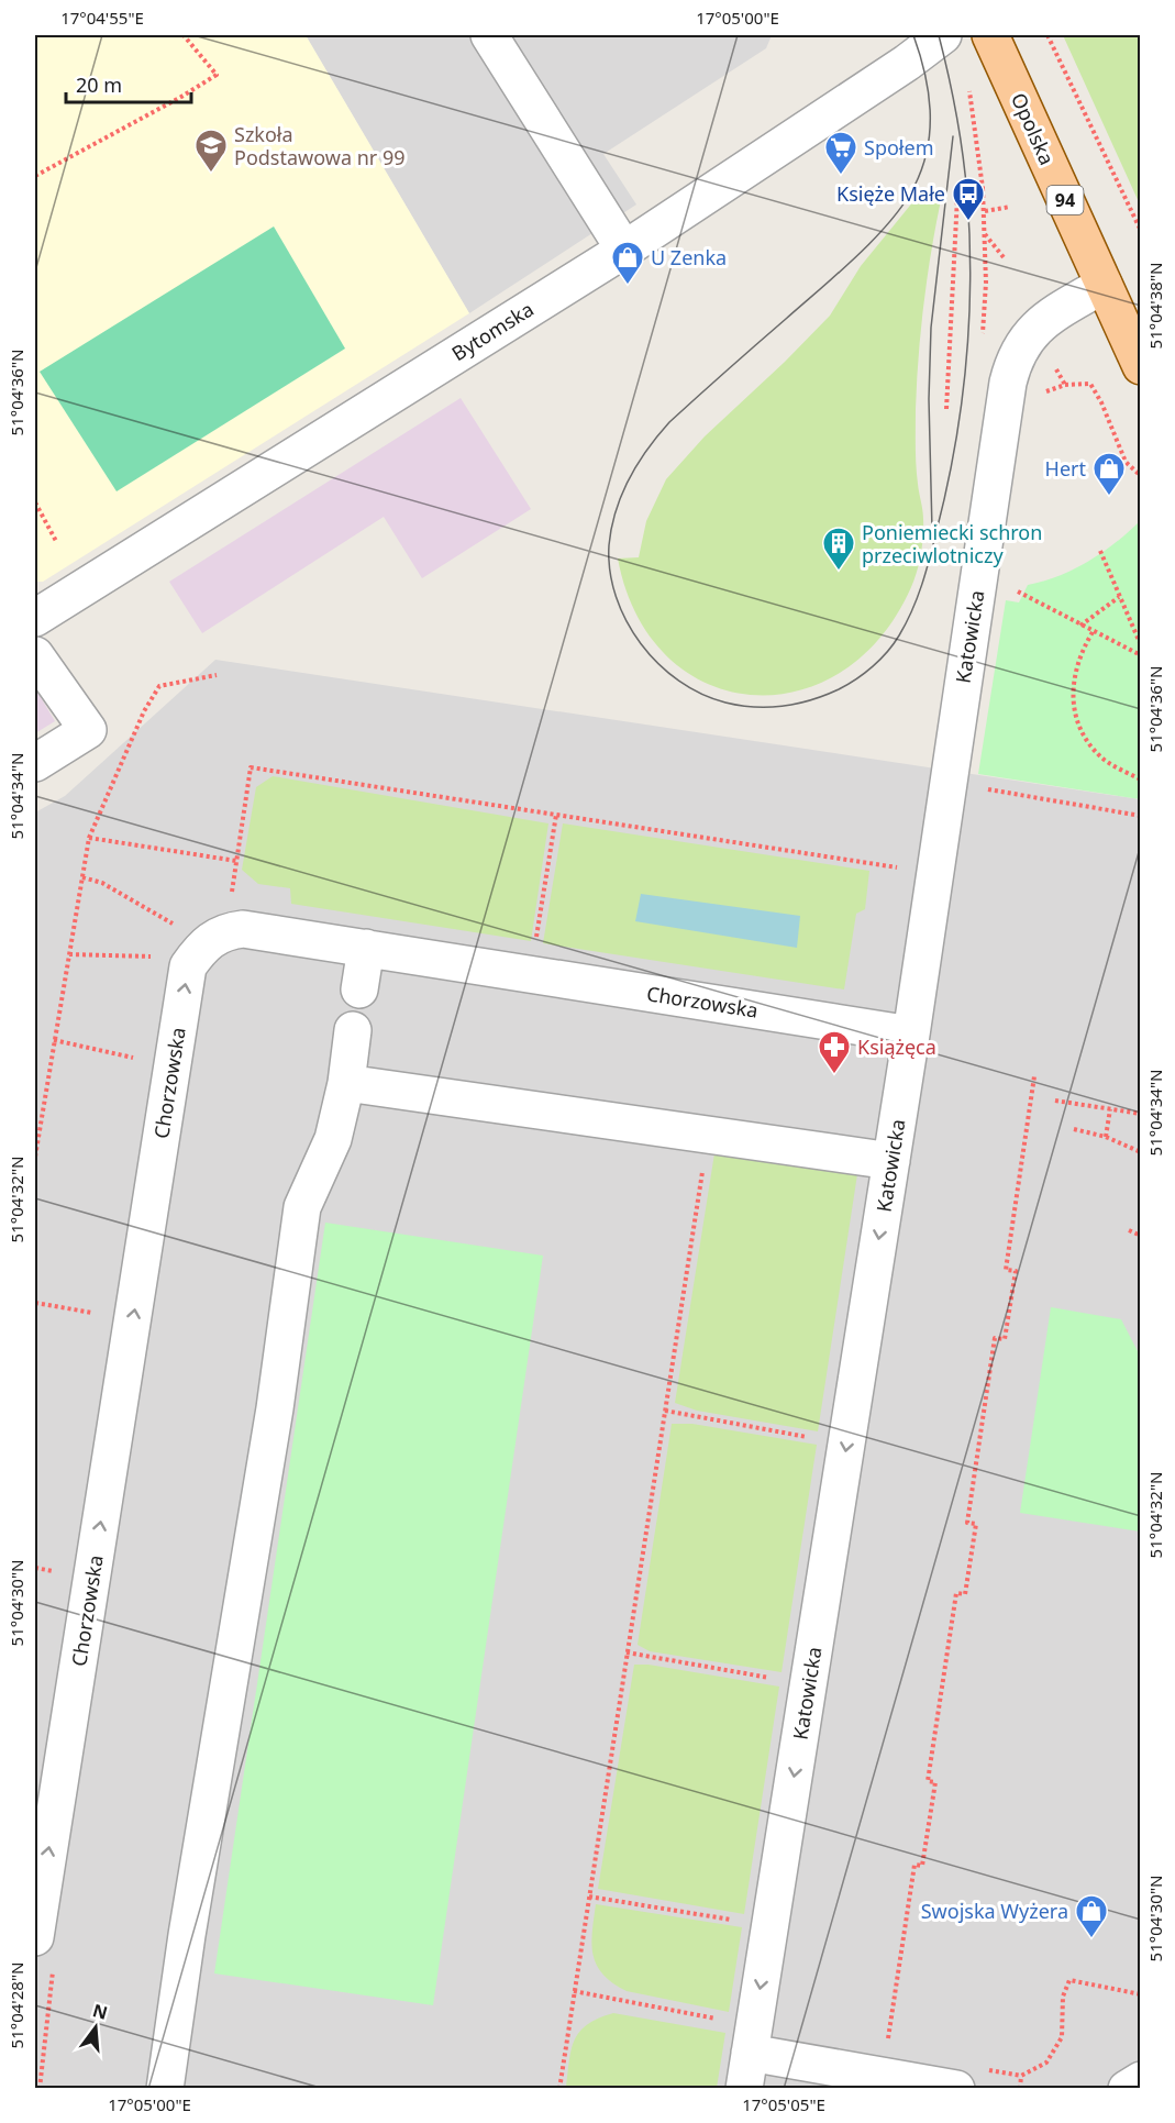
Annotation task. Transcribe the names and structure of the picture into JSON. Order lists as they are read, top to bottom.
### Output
{
  "streets": {
    "main road": ["Opolska", "94"],
    "street": ["Bytomska", "Katowicka", "Chorzowska"]
  },
  "crossings": [
    ["Opolska", "Katowicka"],
    ["Katowicka", "Chorzowska"]
  ],
  "one_way": ["Katowicka"],
  "places": {
    "school or university": ["Szkoła Podstawowa nr 99"],
    "supermarket": ["Społem"],
    "bus stop": ["Księże Małe"],
    "shop": ["U Zenka", "Hert", "Swojska Wyżera"],
    "building": ["Poniemiecki schron przeciwlotniczy"],
    "pharmacy": ["Książęca"]
  },
  "scale_bar": "20 m",
  "north": "top",
  "coordinates": [
    "17°04'55\"E",
    "17°05'00\"E",
    "51°04'38\"N",
    "51°04'36\"N",
    "51°04'34\"N",
    "51°04'32\"N",
    "51°04'30\"N",
    "51°04'28\"N",
    "17°05'05\"E"
  ]
}
